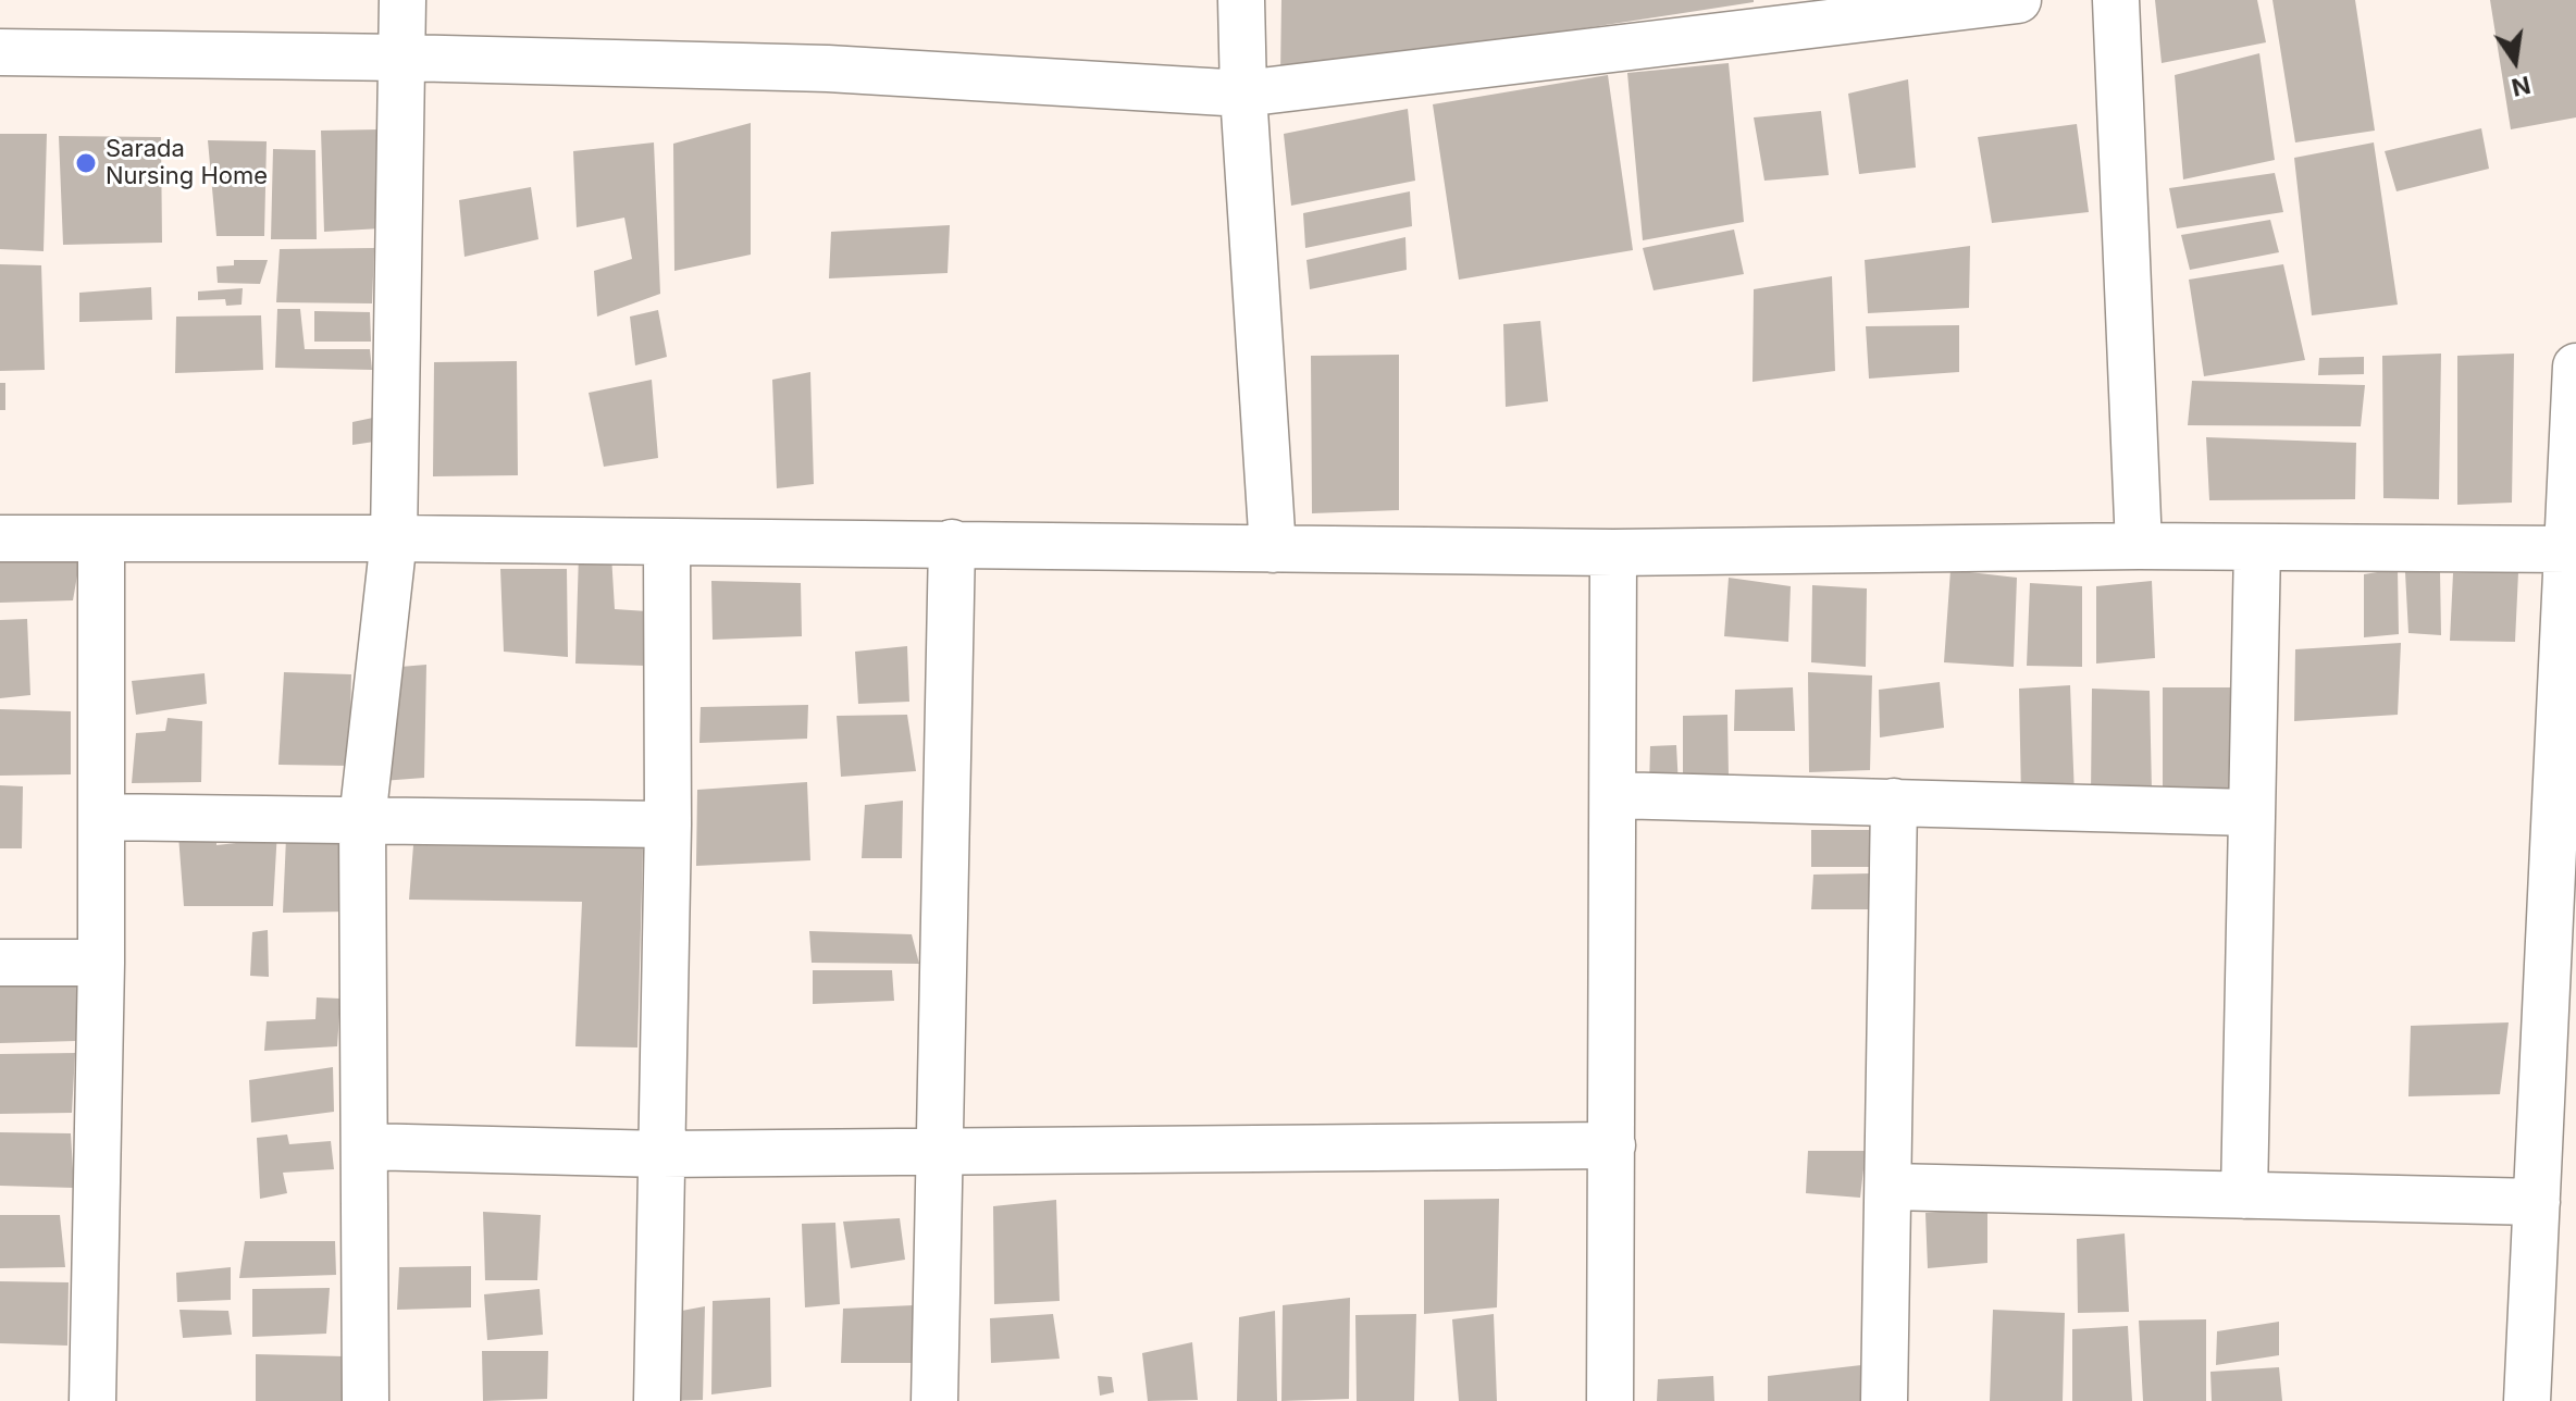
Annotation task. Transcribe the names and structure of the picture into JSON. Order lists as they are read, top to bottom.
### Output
{
  "places": ["Sarada Nursing Home"],
  "north": "bottom"
}
